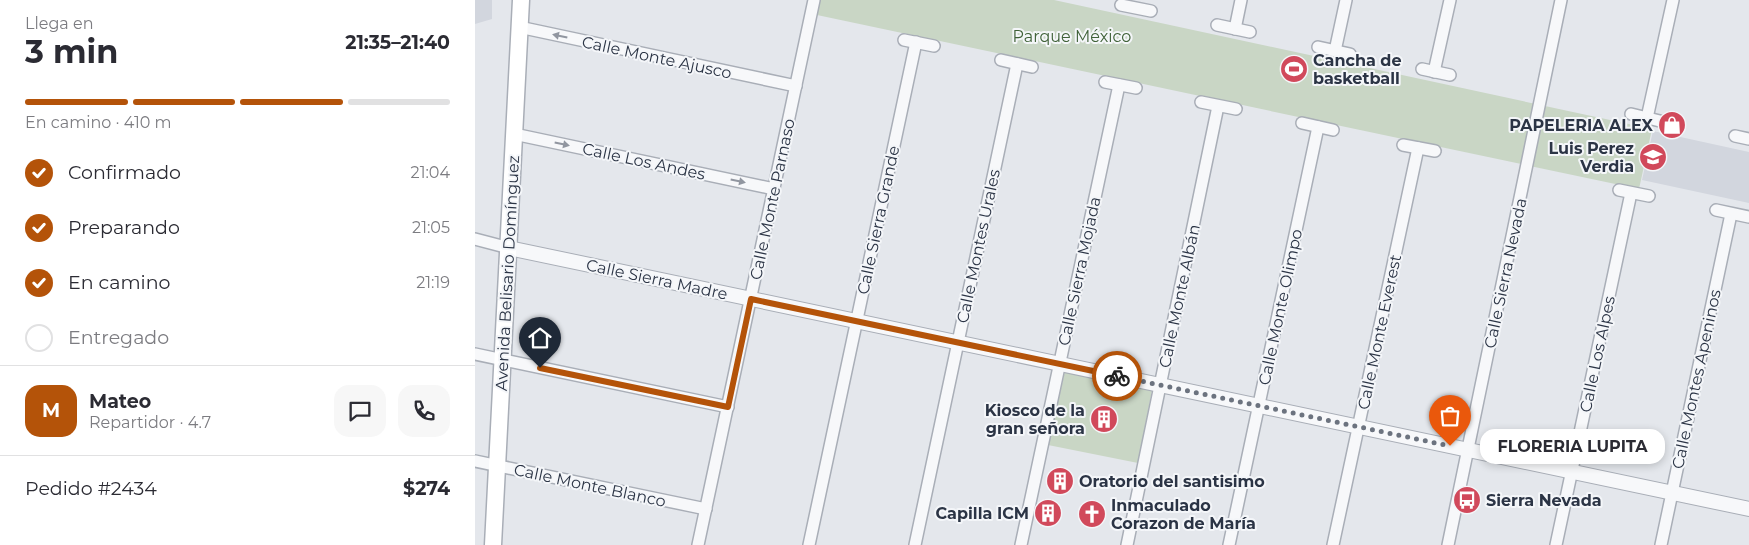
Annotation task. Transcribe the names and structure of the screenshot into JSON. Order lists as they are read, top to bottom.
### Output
{
  "streets": {
    "main road": ["Avenida Belisario Domínguez"],
    "street": [
      "Calle Monte Ajusco",
      "Calle Los Andes",
      "Calle Monte Parnaso",
      "Calle Sierra Grande",
      "Calle Montes Urales",
      "Calle Sierra Mojada",
      "Calle Sierra Nevada",
      "Calle Sierra Madre",
      "Calle Monte Albán",
      "Calle Monte Olimpo",
      "Calle Monte Everest",
      "Calle Los Alpes",
      "Calle Montes Apeninos",
      "Calle Monte Blanco"
    ]
  },
  "crossings": [
    ["Calle Monte Ajusco", "Calle Monte Parnaso"],
    ["Calle Monte Ajusco", "Avenida Belisario Domínguez"],
    ["Calle Los Andes", "Calle Monte Parnaso"],
    ["Calle Los Andes", "Avenida Belisario Domínguez"],
    ["Calle Monte Parnaso", "Calle Sierra Madre"],
    ["Calle Monte Parnaso", "Calle Monte Blanco"],
    ["Calle Sierra Grande", "Calle Sierra Madre"],
    ["Calle Montes Urales", "Calle Sierra Madre"],
    ["Calle Sierra Mojada", "Calle Sierra Madre"],
    ["Avenida Belisario Domínguez", "Calle Sierra Madre"],
    ["Avenida Belisario Domínguez", "Calle Monte Blanco"],
    ["Calle Sierra Nevada", "Calle Sierra Madre"],
    ["Calle Sierra Madre", "Calle Monte Albán"],
    ["Calle Sierra Madre", "Calle Monte Olimpo"],
    ["Calle Sierra Madre", "Calle Monte Everest"],
    ["Calle Sierra Madre", "Calle Los Alpes"],
    ["Calle Sierra Madre", "Calle Montes Apeninos"]
  ],
  "one_way": ["Calle Monte Ajusco", "Calle Los Andes"],
  "parks": ["Parque México"],
  "places": {
    "sports": ["Cancha de basketball"],
    "shop": ["PAPELERIA ALEX"],
    "school or university": ["Luis Perez Verdia"],
    "building": ["Kiosco de la gran señora", "Oratorio del santisimo", "Capilla ICM"],
    "other": ["FLORERIA LUPITA"],
    "bus stop": ["Sierra Nevada"],
    "church": ["Inmaculado Corazon de María"]
  },
  "page": {
    "heading": ["3 min", "Llega en", "21:35–21:40"],
    "panel": [
      "Mateo",
      "Repartidor · 4.7",
      "Pedido #2434",
      "$274"
    ],
    "bar": "En camino · 410 m",
    "list": [
      ["Confirmado", "21:04"],
      ["Preparando", "21:05"],
      ["En camino", "21:19"],
      "Entregado"
    ],
    "round": "M",
    "bubble": "FLORERIA LUPITA"
  }
}
